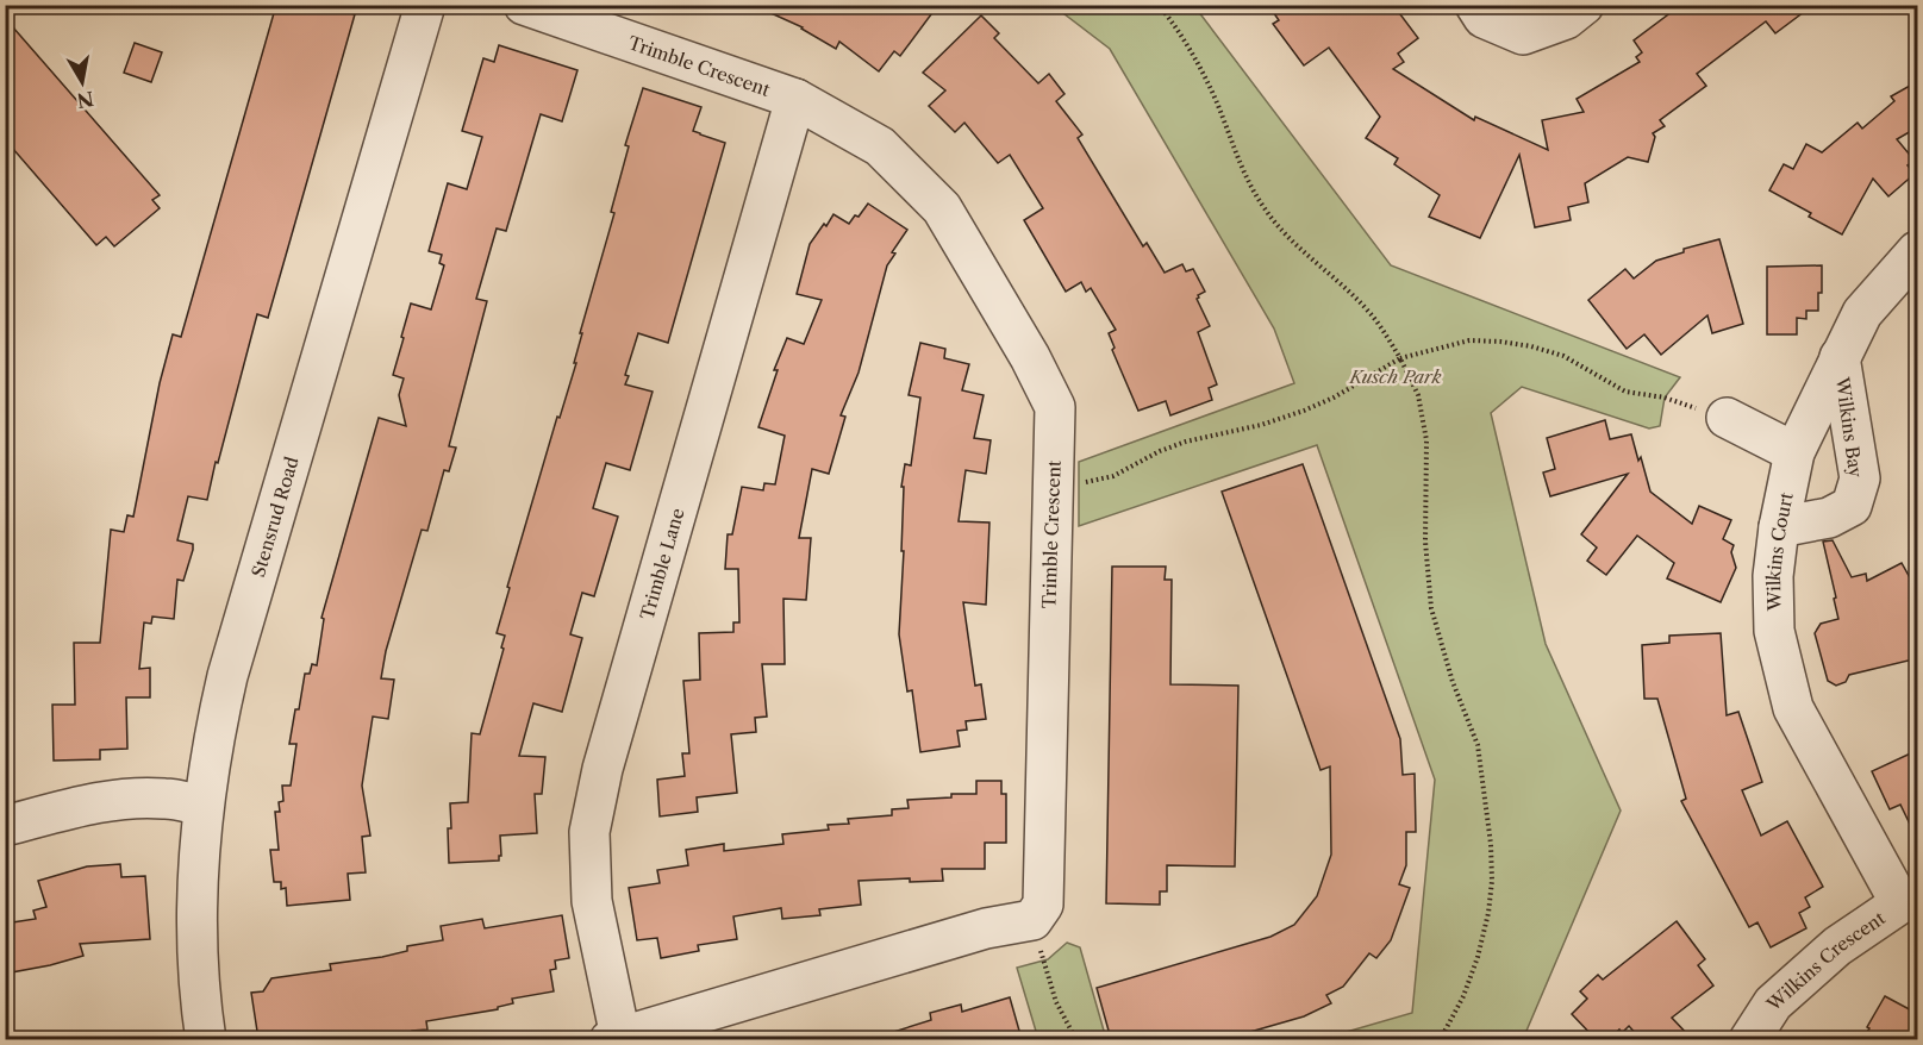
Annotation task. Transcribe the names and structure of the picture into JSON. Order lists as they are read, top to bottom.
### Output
{
  "streets": {
    "street": [
      "Trimble Crescent",
      "Wilkins Bay",
      "Stensrud Road",
      "Wilkins Court",
      "Trimble Lane",
      "Wilkins Crescent"
    ]
  },
  "crossings": [
    ["Trimble Crescent", "Trimble Lane"],
    ["Wilkins Bay", "Wilkins Court"],
    ["Wilkins Court", "Wilkins Crescent"]
  ],
  "parks": ["Kusch Park"],
  "north": "bottom"
}
